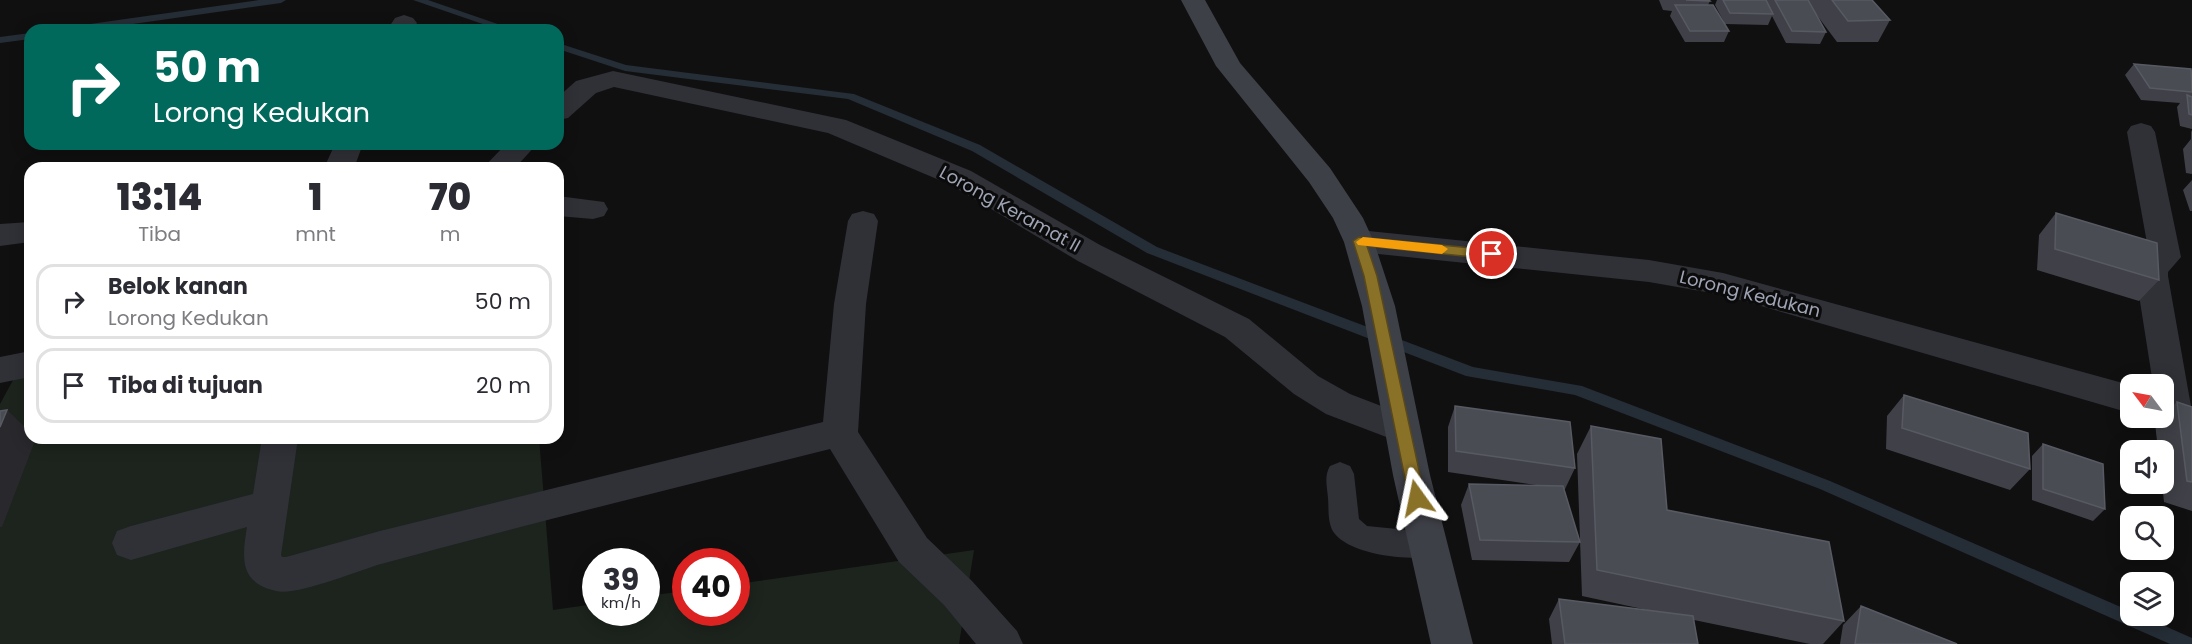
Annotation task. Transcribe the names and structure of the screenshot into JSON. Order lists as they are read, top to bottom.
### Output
{
  "streets": {
    "street": ["Lorong Keramat II", "Lorong Kedukan"]
  },
  "north": "top left",
  "page": {
    "turn": ["50 m", "Lorong Kedukan"],
    "eta": [
      "13:14",
      "Tiba",
      "1",
      "mnt",
      "70",
      "m"
    ],
    "list": [
      {
        "name": "Belok kanan",
        "note": "Lorong Kedukan",
        "value": "50 m"
      },
      {
        "name": "Tiba di tujuan",
        "value": "20 m"
      }
    ],
    "speed": "39 km/h",
    "limit": "40"
  }
}
